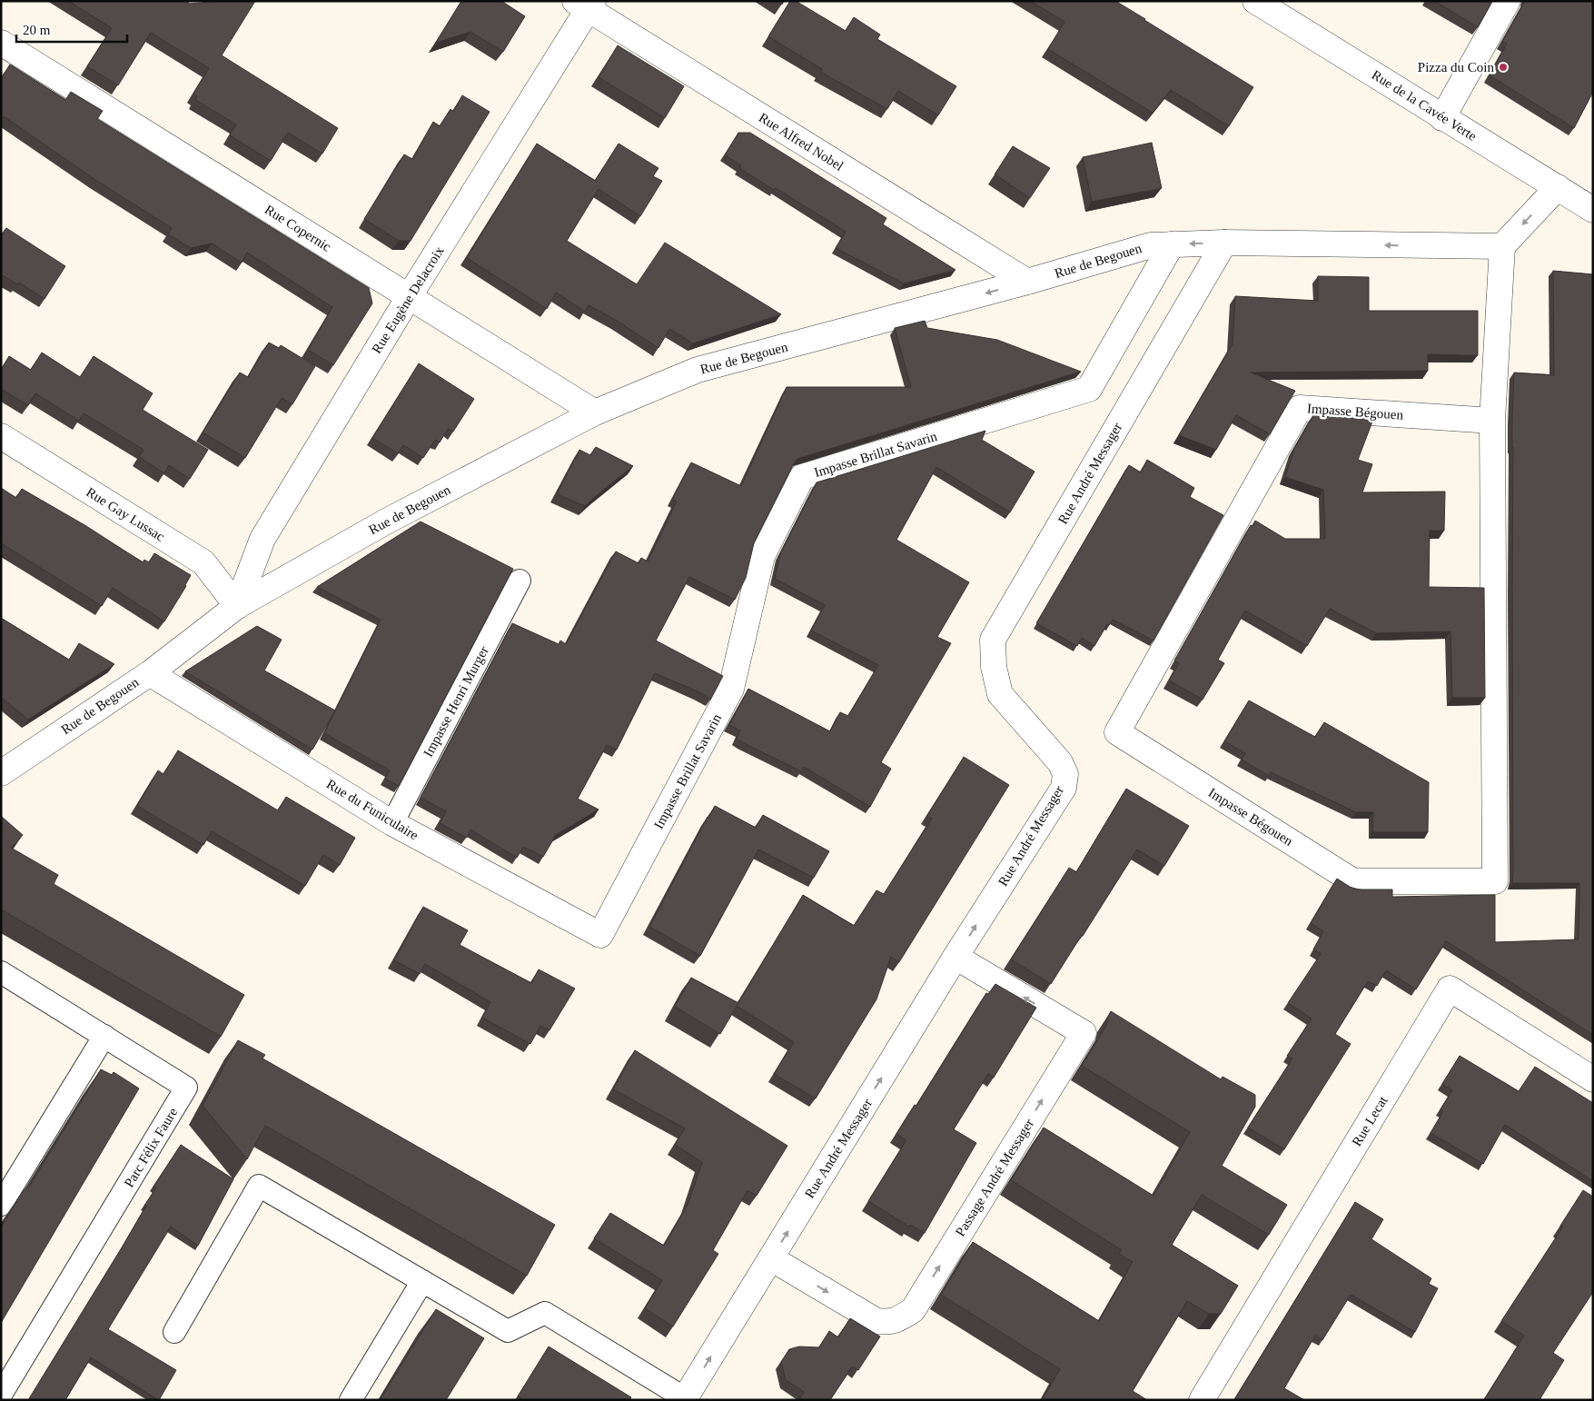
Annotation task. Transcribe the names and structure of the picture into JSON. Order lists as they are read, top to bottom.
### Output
{
  "streets": {
    "street": [
      "Rue de la Cavée Verte",
      "Rue Alfred Nobel",
      "Rue Copernic",
      "Rue de Begouen",
      "Rue Eugène Delacroix",
      "Impasse Bégouen",
      "Impasse Brillat Savarin",
      "Rue André Messager",
      "Rue Gay Lussac",
      "Rue du Funiculaire",
      "Rue Lecat",
      "Passage André Messager"
    ],
    "lane": ["Impasse Henri Murger", "Parc Félix Faure"]
  },
  "crossings": [
    ["Rue Alfred Nobel", "Rue de Begouen"],
    ["Rue Alfred Nobel", "Rue Eugène Delacroix"],
    ["Rue Copernic", "Rue de Begouen"],
    ["Rue Copernic", "Rue Eugène Delacroix"],
    ["Rue de Begouen", "Rue Eugène Delacroix"],
    ["Rue de Begouen", "Impasse Bégouen"],
    ["Rue de Begouen", "Impasse Brillat Savarin"],
    ["Rue de Begouen", "Rue André Messager"],
    ["Rue de Begouen", "Rue Gay Lussac"],
    ["Rue de Begouen", "Rue du Funiculaire"],
    ["Rue Eugène Delacroix", "Rue Gay Lussac"],
    ["Impasse Brillat Savarin", "Rue du Funiculaire"],
    ["Rue André Messager", "Passage André Messager"],
    ["Impasse Henri Murger", "Rue du Funiculaire"]
  ],
  "one_way": ["Rue de Begouen", "Rue André Messager"],
  "places": ["Pizza du Coin"],
  "scale_bar": "20 m"
}
